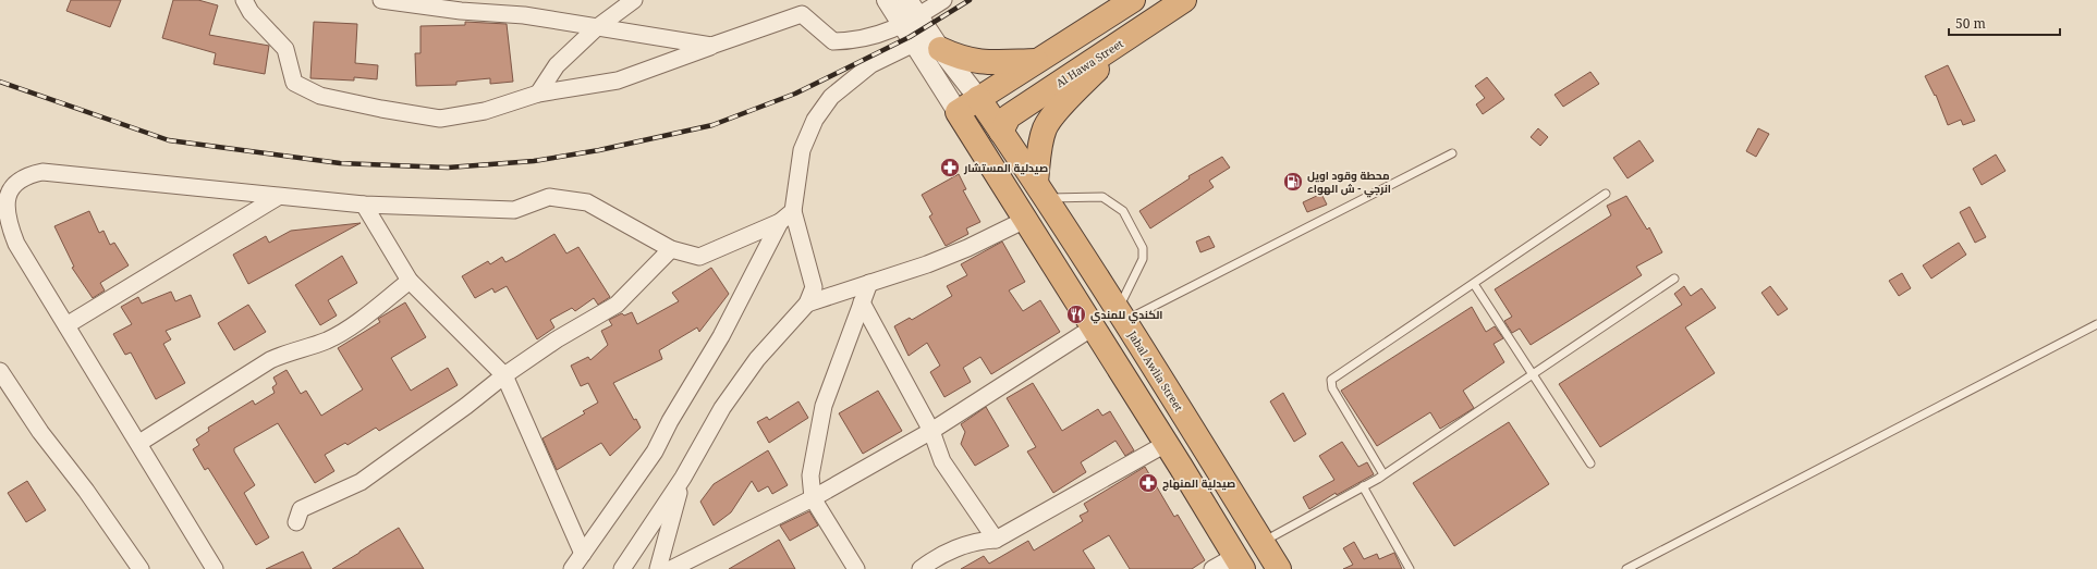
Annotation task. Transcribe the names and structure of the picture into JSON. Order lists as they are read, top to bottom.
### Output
{
  "streets": {
    "highway": ["Al Hawa Street", "Jabal Awlia Street"]
  },
  "crossings": [
    ["Al Hawa Street", "Jabal Awlia Street"]
  ],
  "places": {
    "pharmacy": ["صيدلية المستشار", "صيدلية المنهاج"],
    "fuel station": ["محطة وقود اويل انرجي - ش الهواء"],
    "restaurant": ["الكندي للمندي"]
  },
  "scale_bar": "50 m"
}
